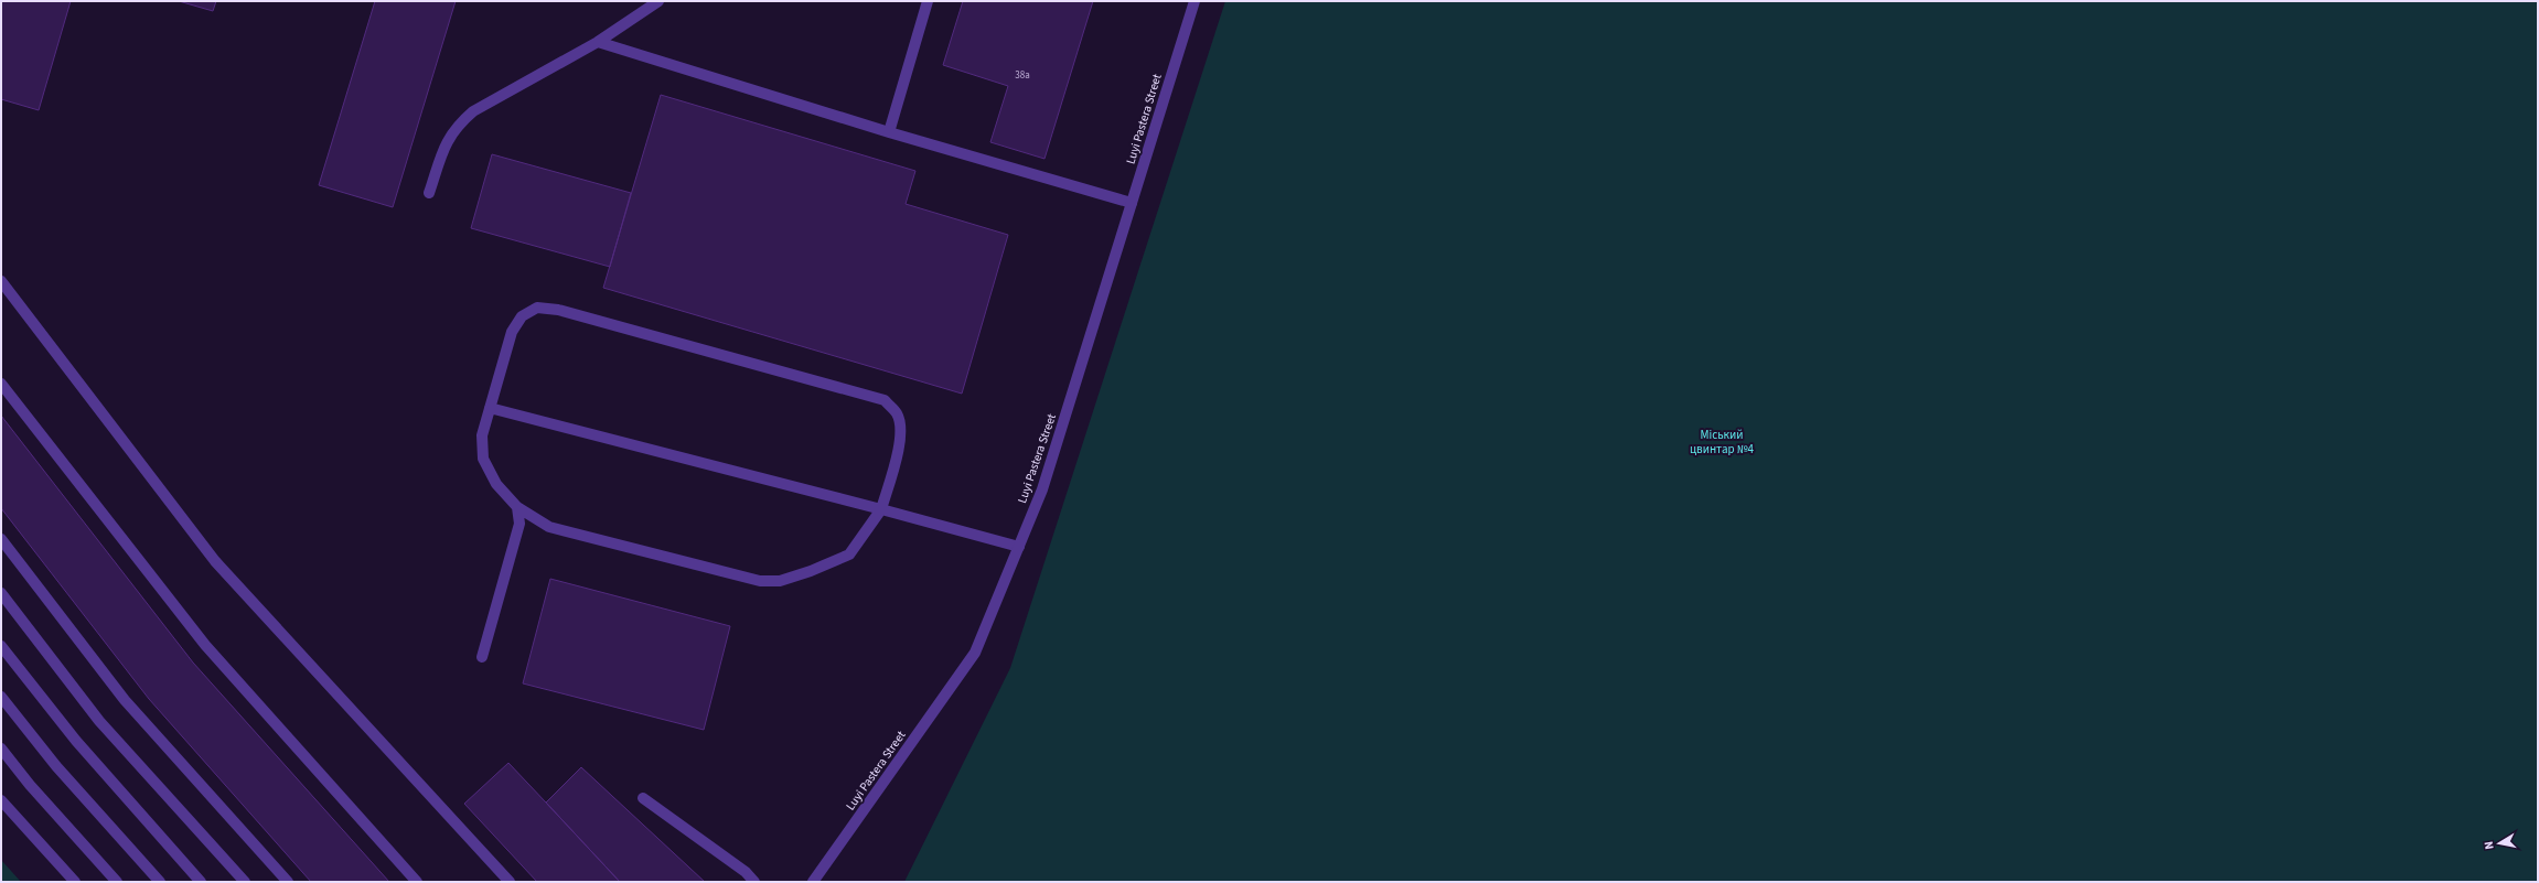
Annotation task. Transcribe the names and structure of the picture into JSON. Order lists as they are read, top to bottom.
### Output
{
  "streets": {
    "street": ["Luyi Pastera Street"]
  },
  "parks": ["Міський цвинтар №4"],
  "house_numbers": ["38а"],
  "north": "left"
}
